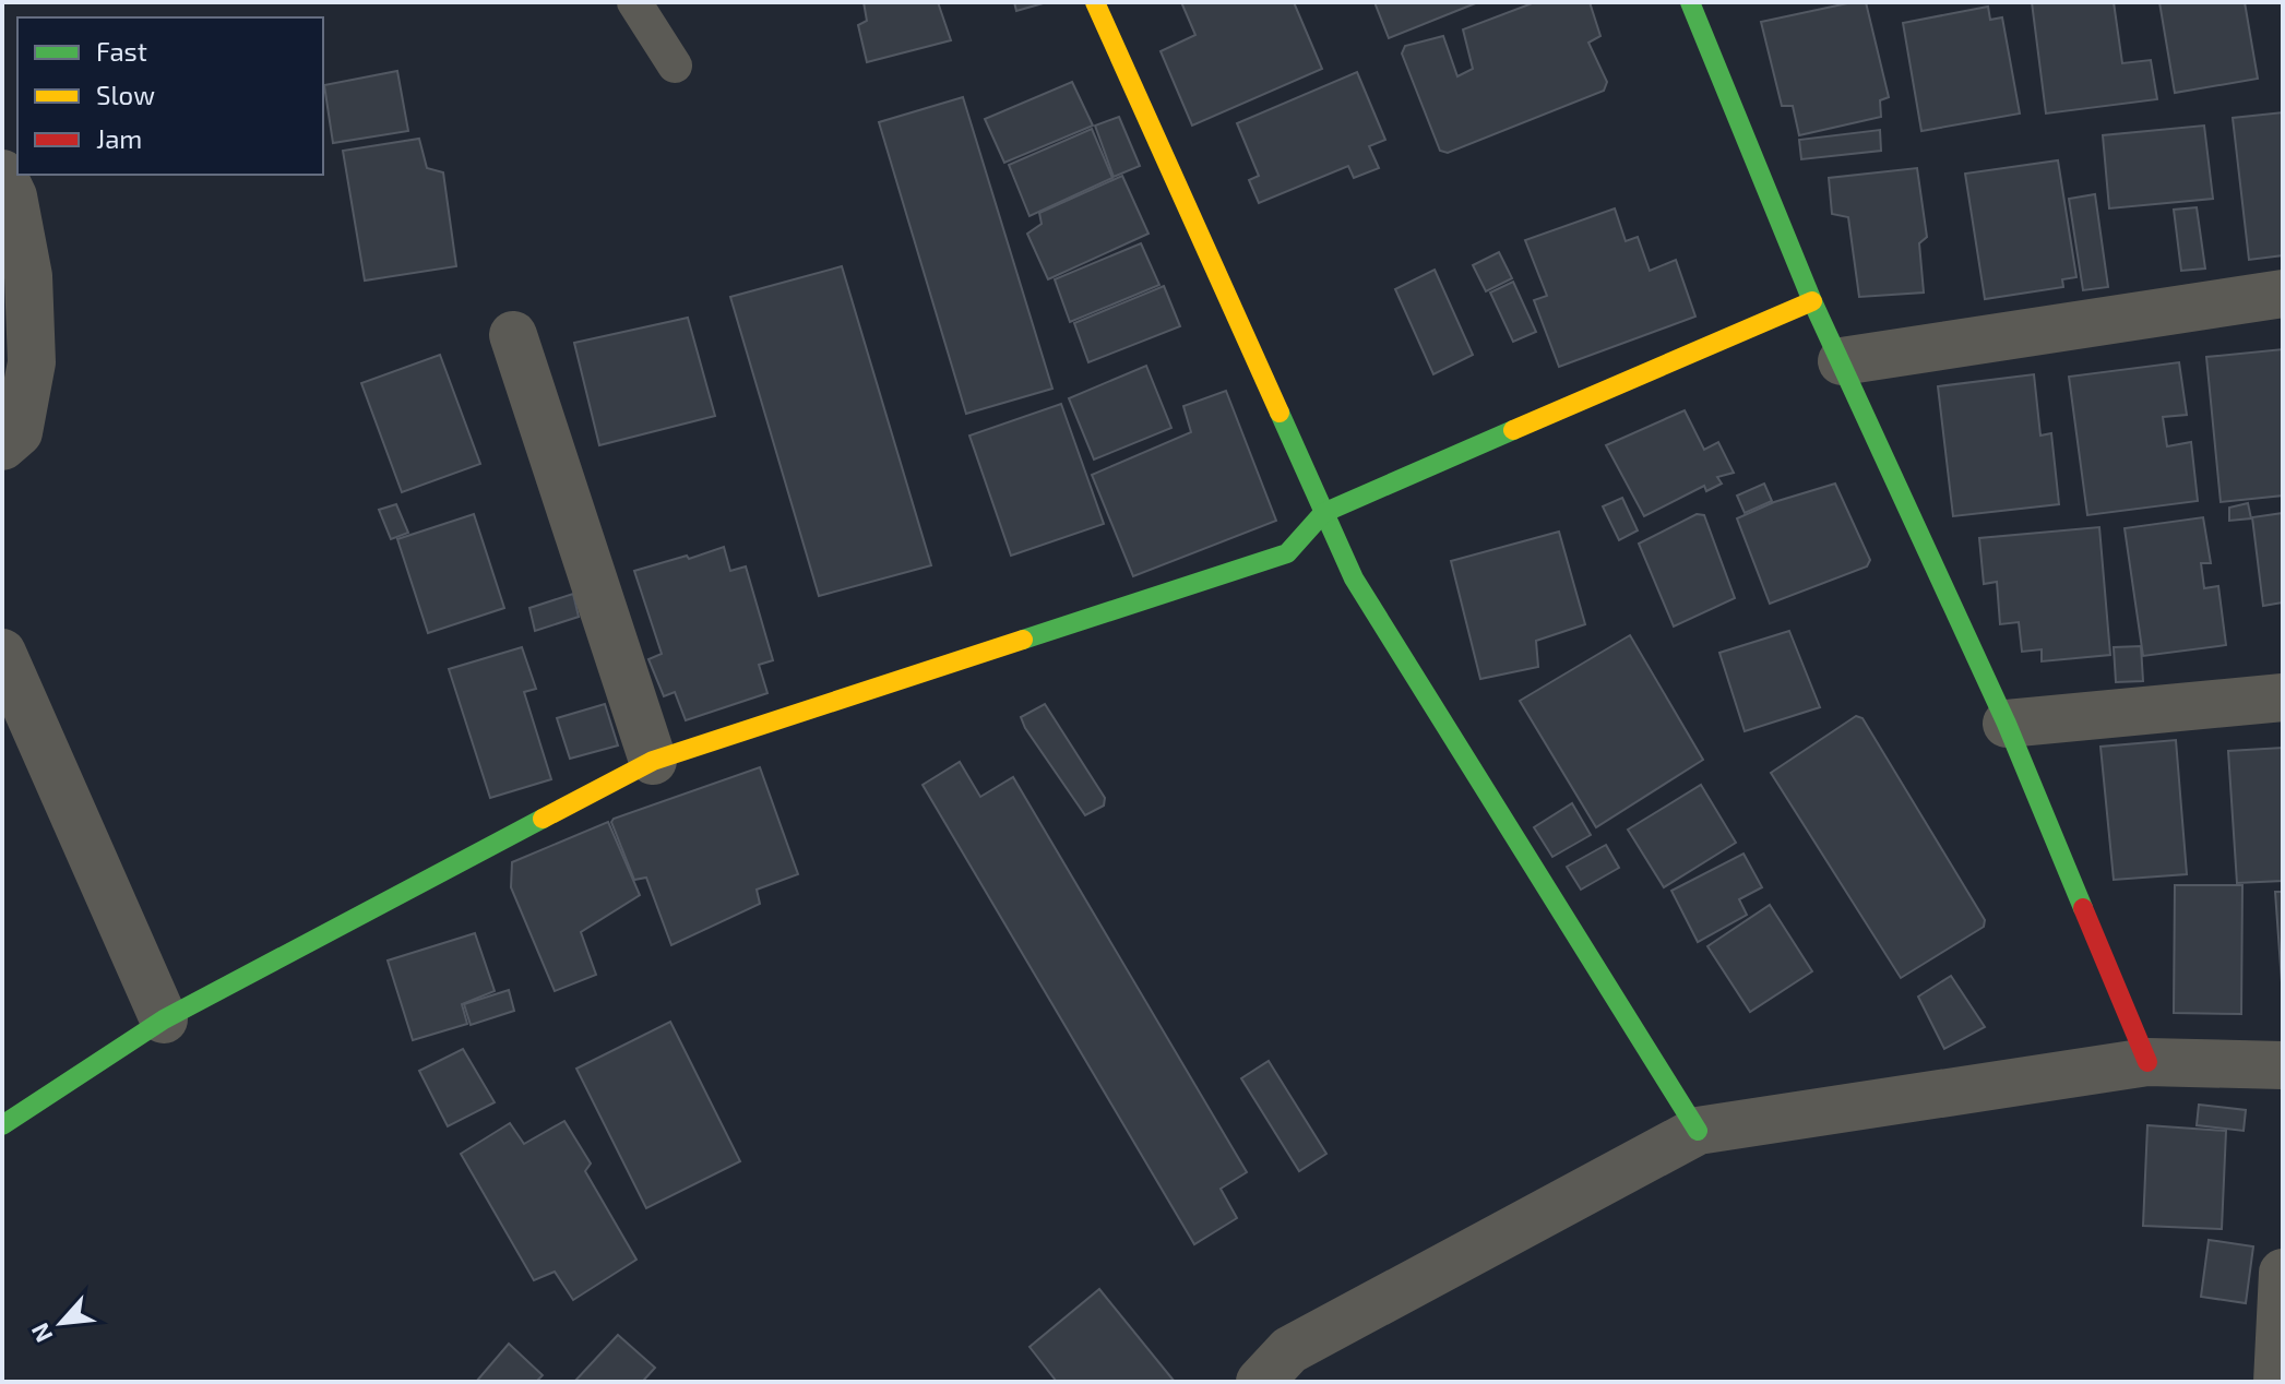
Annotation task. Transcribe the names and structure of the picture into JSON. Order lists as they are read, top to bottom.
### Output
{
  "legend": ["Fast", "Slow", "Jam"],
  "north": "bottom left"
}
